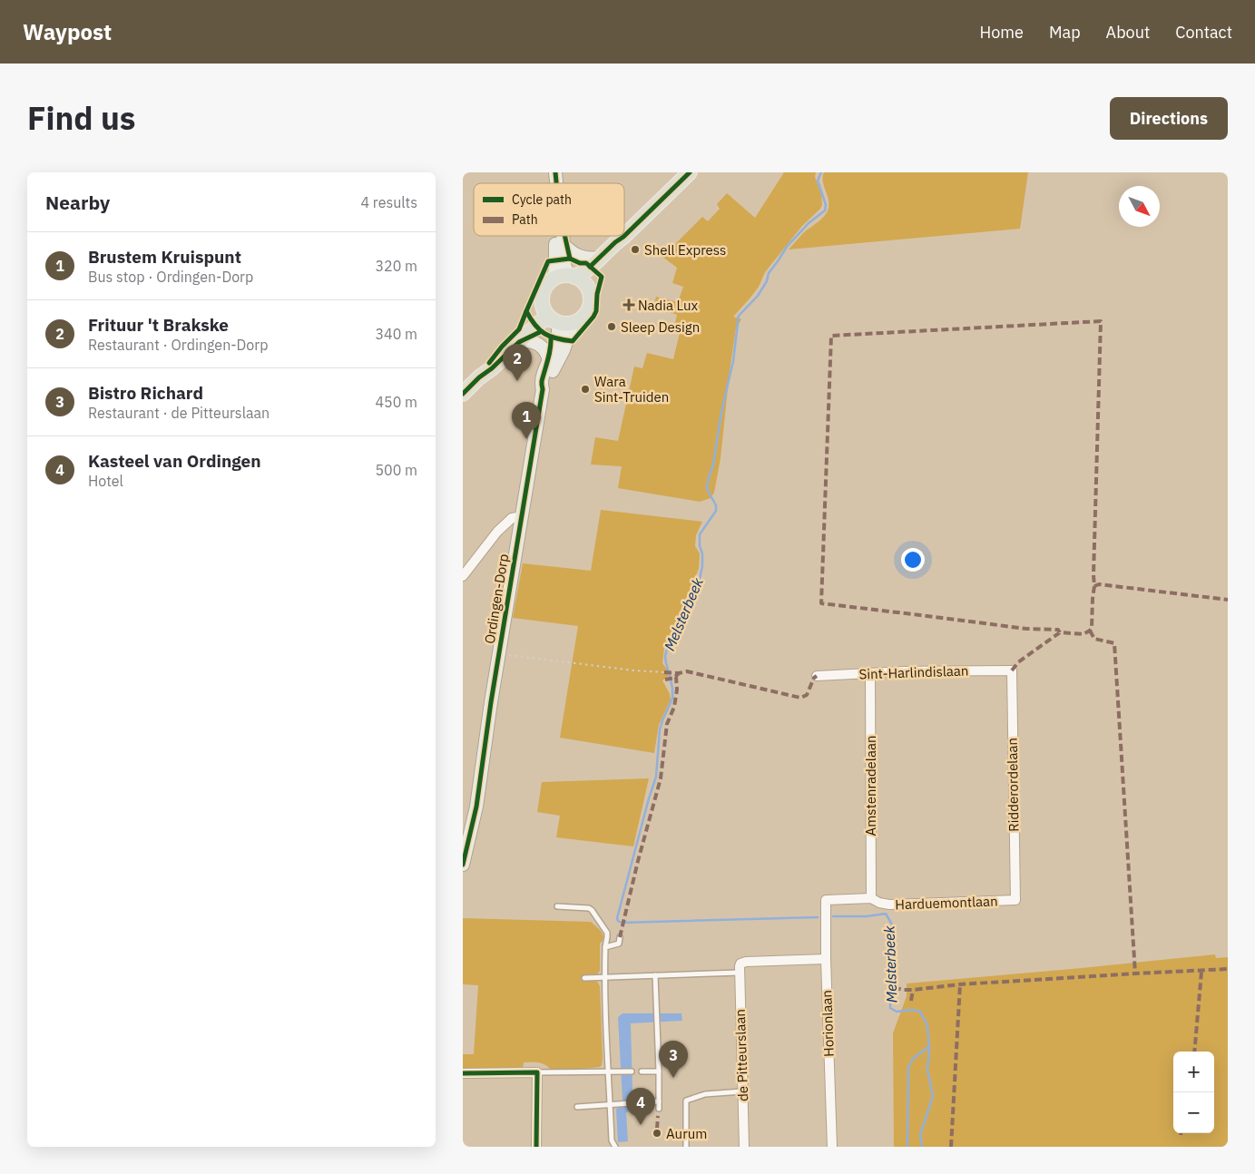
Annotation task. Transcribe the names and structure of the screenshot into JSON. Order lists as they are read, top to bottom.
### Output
{
  "streets": {
    "main road": ["Ordingen-Dorp"],
    "street": [
      "Sint-Harlindislaan",
      "Ridderordelaan",
      "Amstenradelaan",
      "Harduemontlaan",
      "Horionlaan",
      "de Pitteurslaan"
    ]
  },
  "crossings": [
    ["Sint-Harlindislaan", "Ridderordelaan"],
    ["Sint-Harlindislaan", "Amstenradelaan"],
    ["Ridderordelaan", "Harduemontlaan"],
    ["Amstenradelaan", "Harduemontlaan"],
    ["Harduemontlaan", "Horionlaan"]
  ],
  "water": ["Melsterbeek"],
  "places": {
    "other": [
      "Shell Express",
      "Sleep Design",
      "Wara Sint-Truiden",
      "Aurum"
    ],
    "health": ["Nadia Lux"]
  },
  "legend": ["Cycle path", "Path"],
  "north": "bottom right",
  "page": {
    "header": "Waypost",
    "nav": [
      "Home",
      "Map",
      "About",
      "Contact"
    ],
    "title": "Find us",
    "buttons": "Directions",
    "heading": ["Nearby", "4 results"],
    "list": [
      {
        "mark": "1",
        "name": "Brustem Kruispunt",
        "note": "Bus stop · Ordingen-Dorp",
        "value": "320 m"
      },
      {
        "mark": "2",
        "name": "Frituur 't Brakske",
        "note": "Restaurant · Ordingen-Dorp",
        "value": "340 m"
      },
      {
        "mark": "3",
        "name": "Bistro Richard",
        "note": "Restaurant · de Pitteurslaan",
        "value": "450 m"
      },
      {
        "mark": "4",
        "name": "Kasteel van Ordingen",
        "note": "Hotel",
        "value": "500 m"
      }
    ],
    "pins": [
      "2",
      "1",
      "3",
      "4"
    ],
    "map_buttons": ["+", "−"]
  }
}
